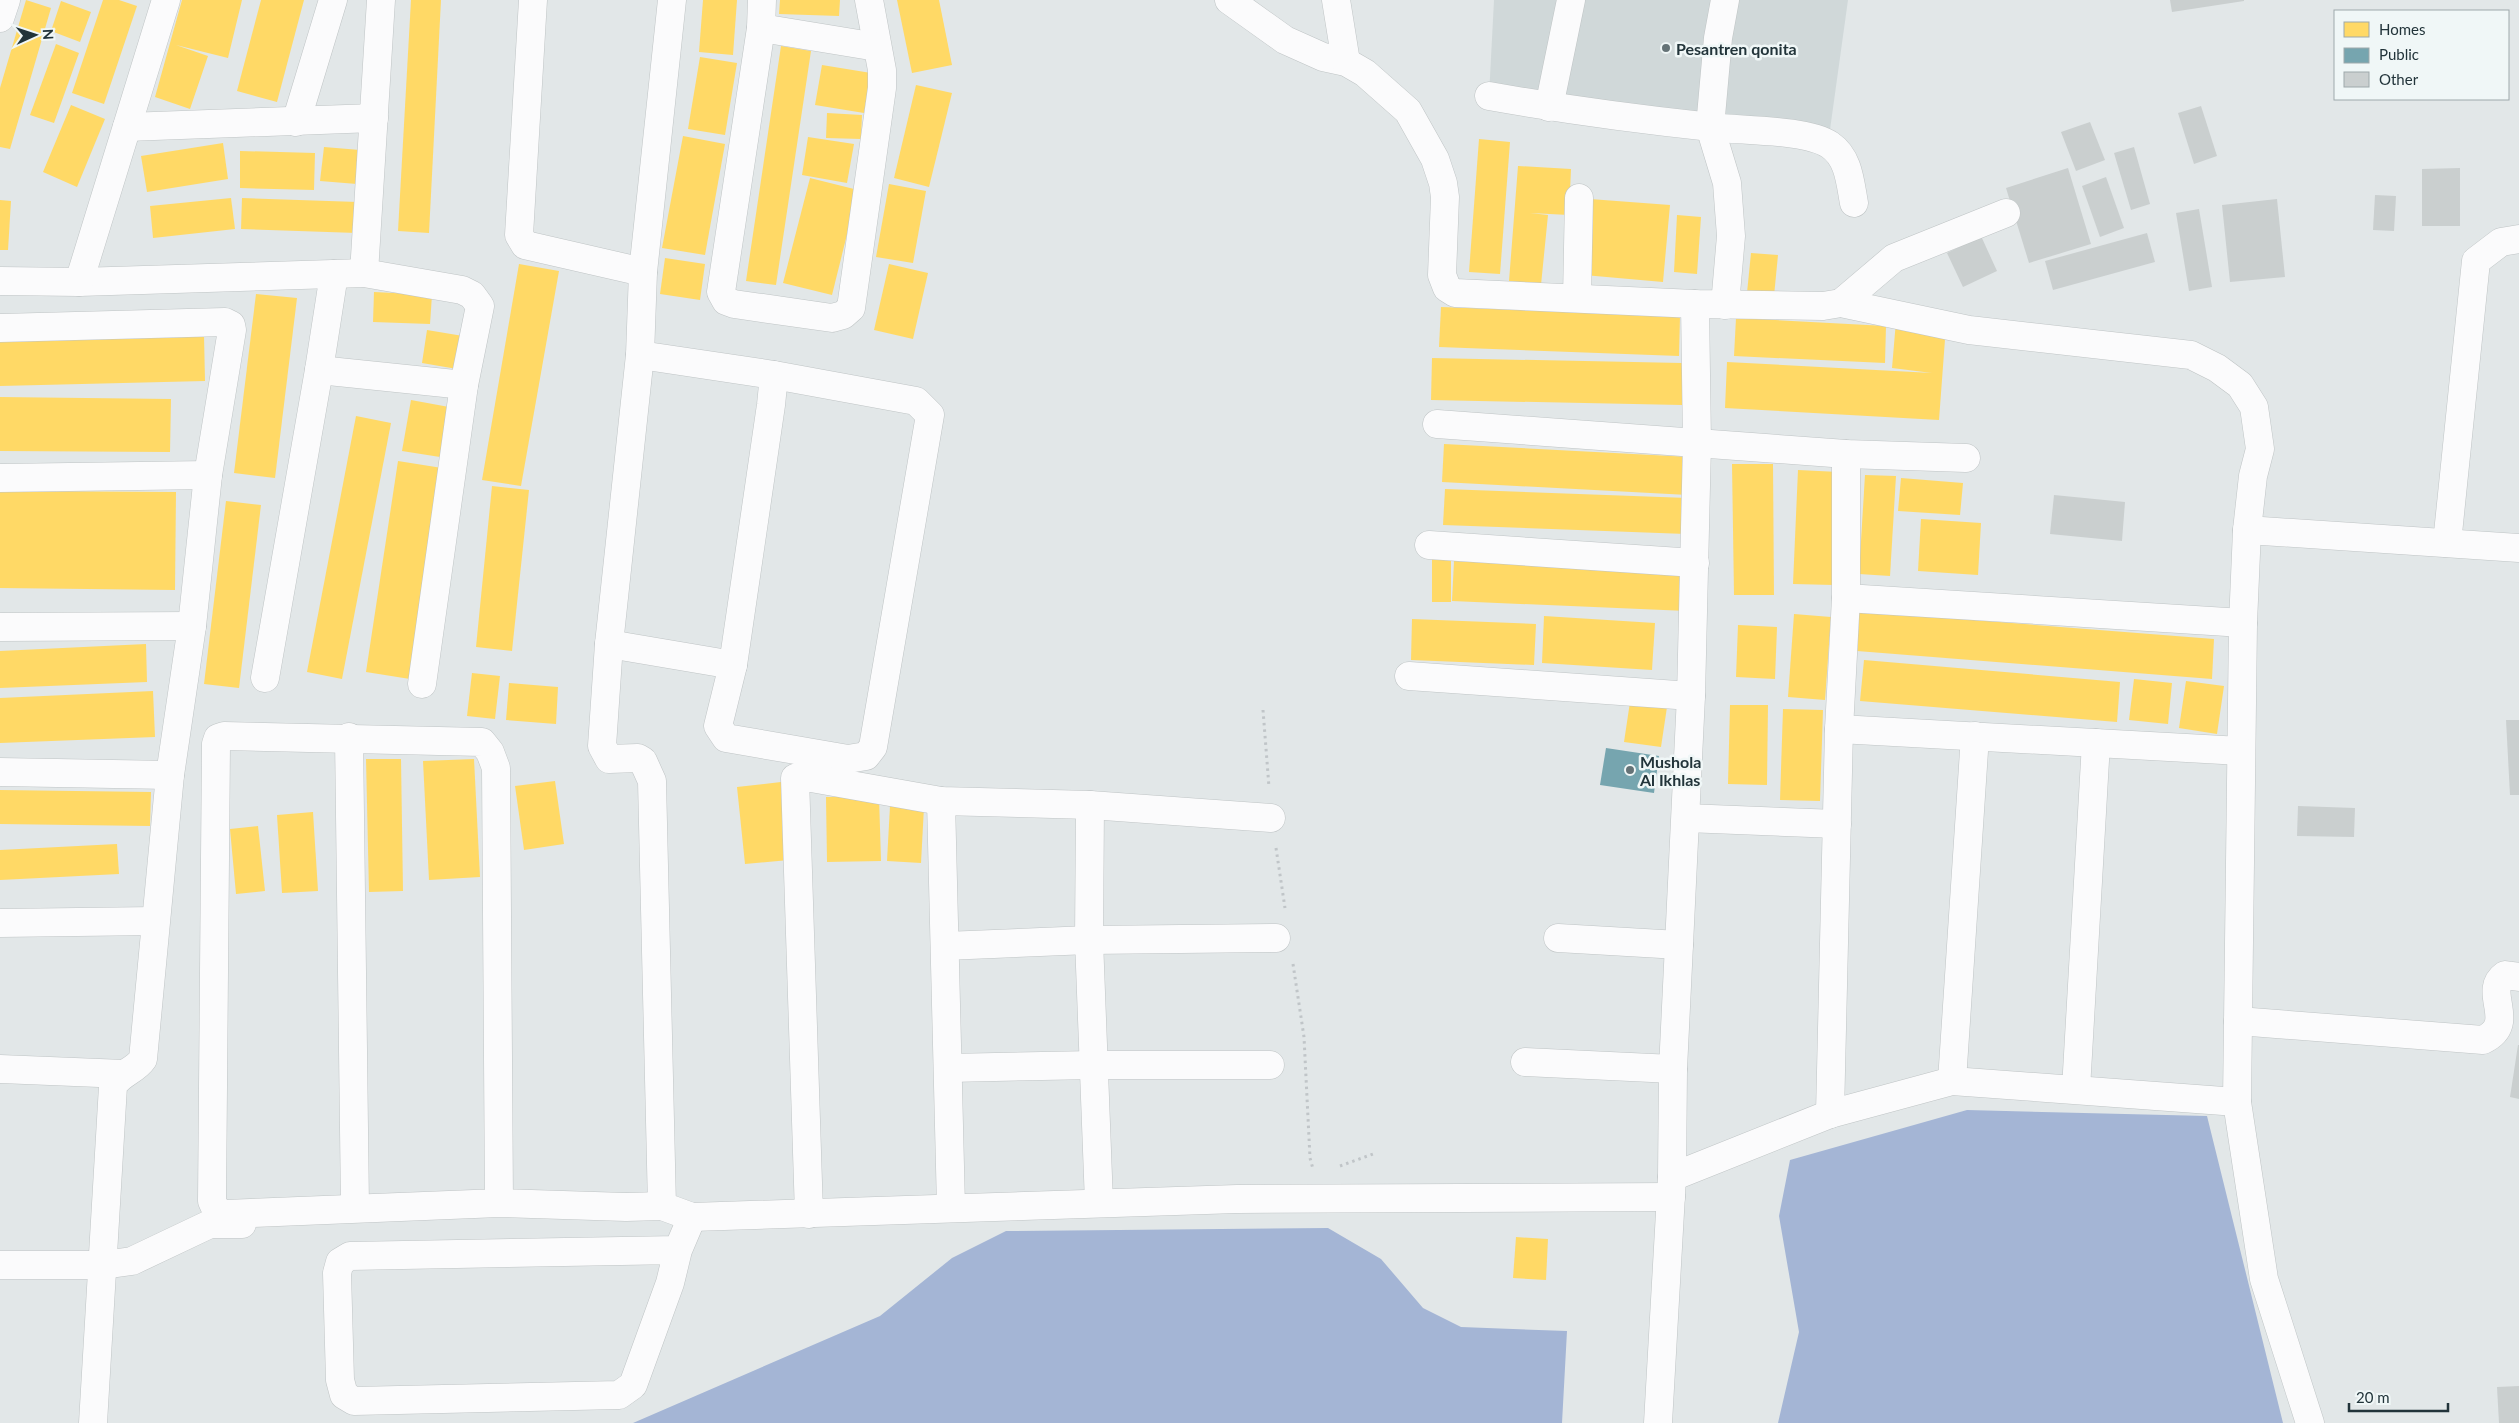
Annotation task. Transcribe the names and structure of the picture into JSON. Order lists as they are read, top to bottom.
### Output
{
  "places": ["Pesantren qonita", "Mushola Al Ikhlas"],
  "legend": ["Homes", "Public", "Other"],
  "scale_bar": "20 m",
  "north": "right"
}
